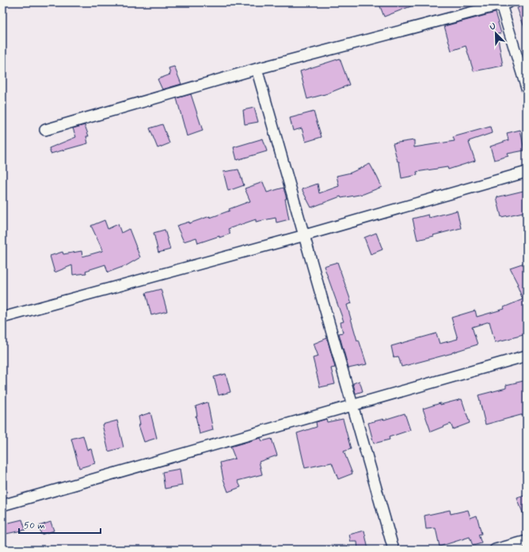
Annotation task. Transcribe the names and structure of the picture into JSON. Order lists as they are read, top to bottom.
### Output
{
  "scale_bar": "50 m",
  "north": "top left"
}
